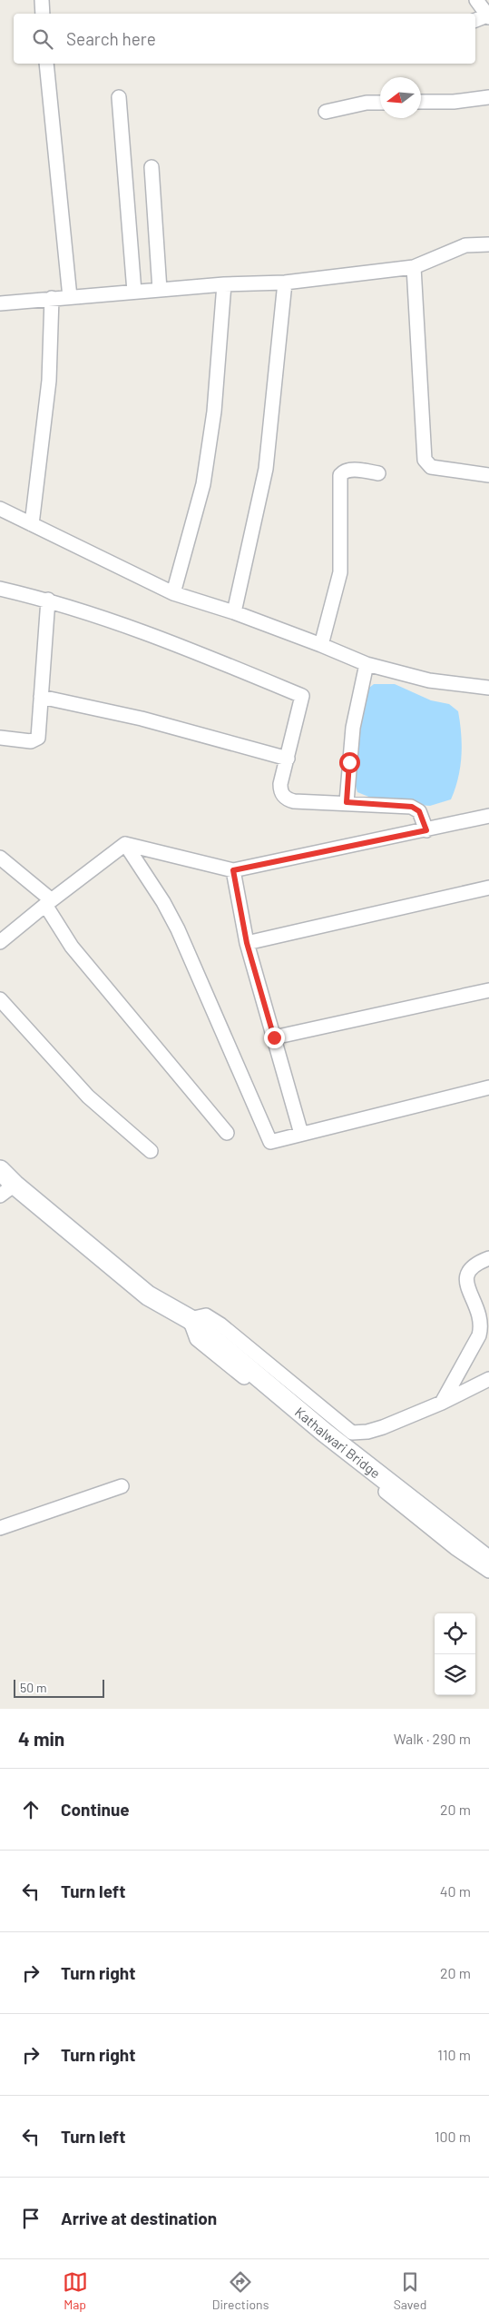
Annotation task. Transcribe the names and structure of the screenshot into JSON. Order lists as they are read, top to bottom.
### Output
{
  "streets": {
    "main road": ["Kathalwari Bridge"]
  },
  "scale_bar": "50 m",
  "north": "left",
  "page": {
    "search": "Search here",
    "scale": "50 m",
    "heading": ["4 min", "Walk · 290 m"],
    "list": [
      ["Continue", "20 m"],
      ["Turn left", "40 m"],
      ["Turn right", "20 m"],
      ["Turn right", "110 m"],
      ["Turn left", "100 m"],
      "Arrive at destination"
    ],
    "nav": ["Map", "Directions", "Saved"]
  }
}
